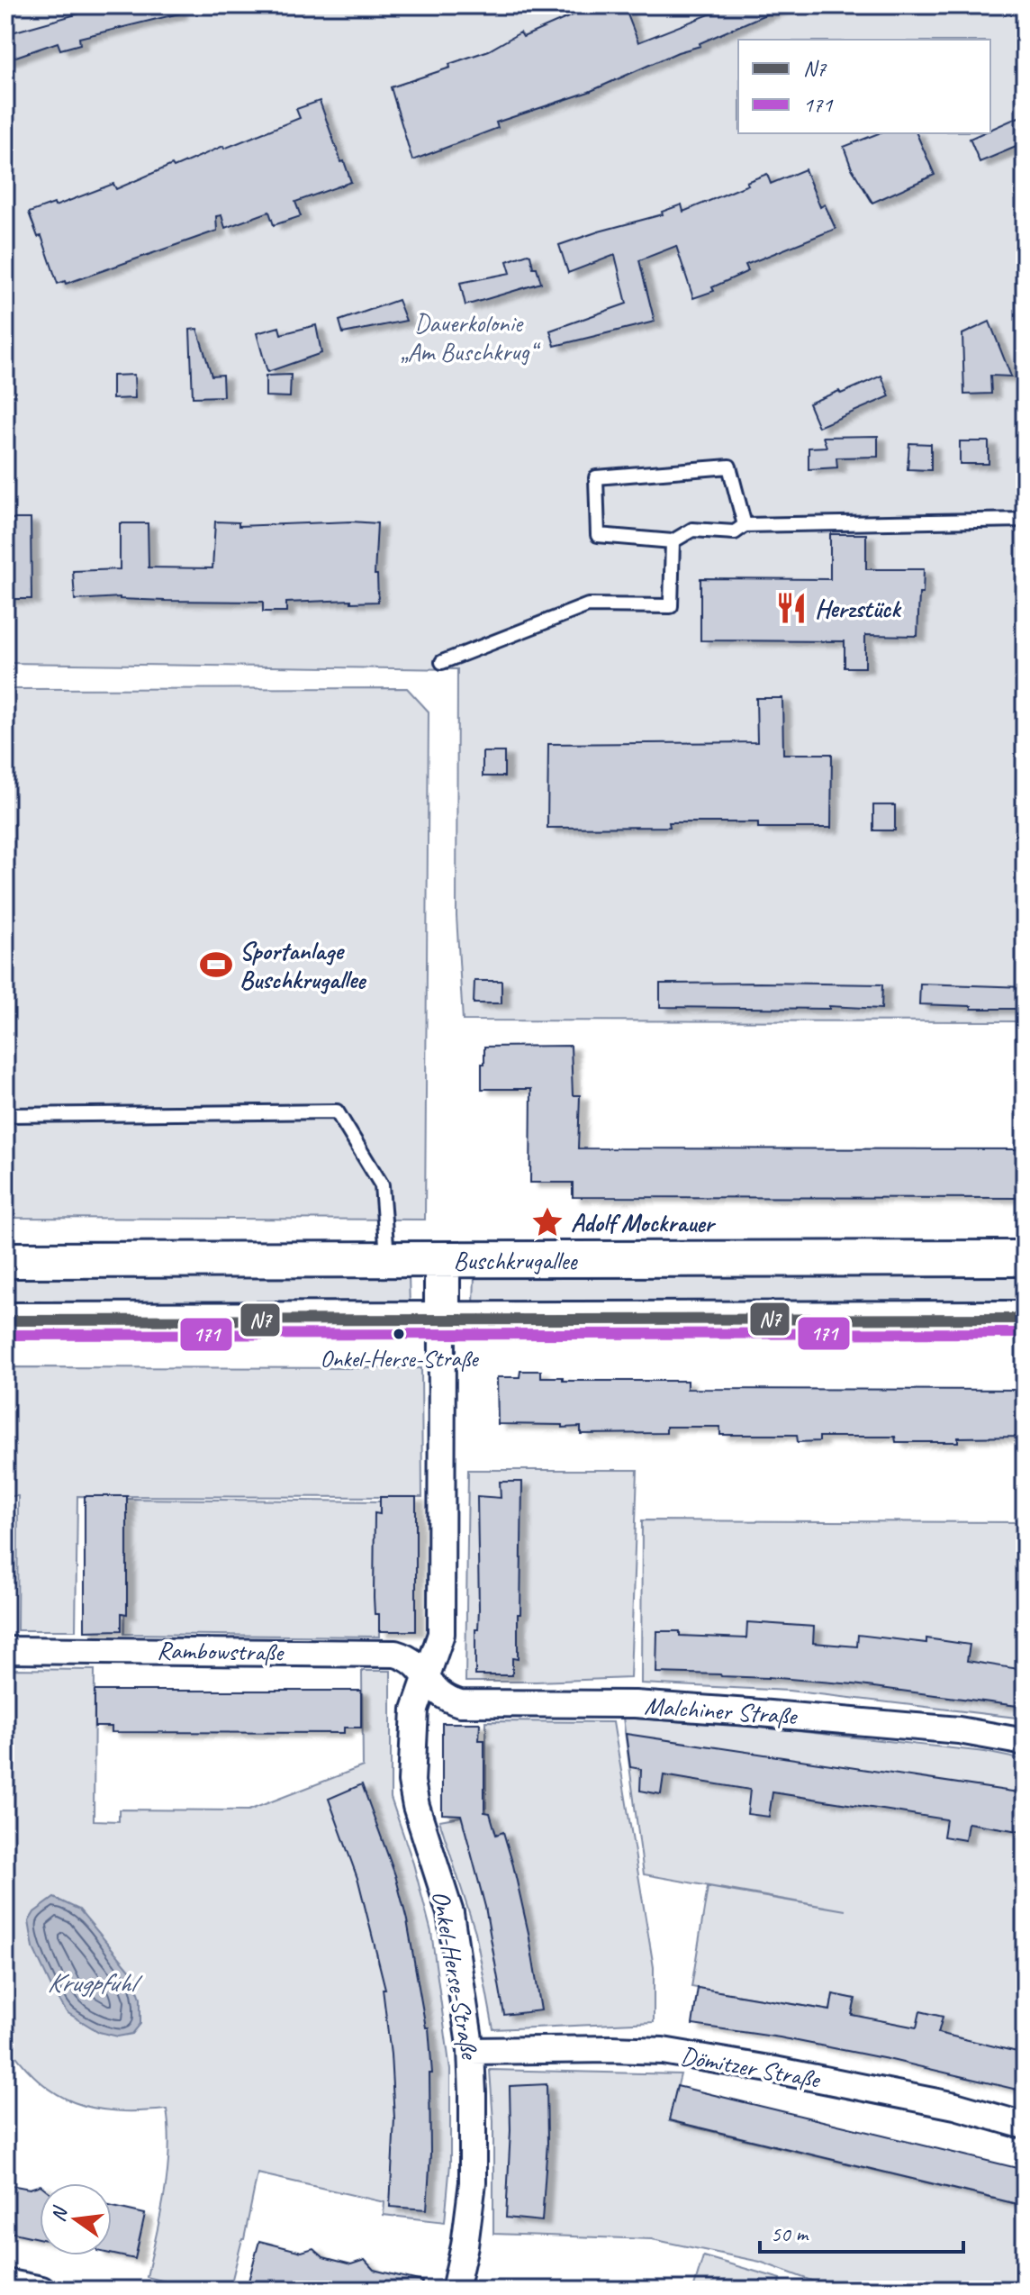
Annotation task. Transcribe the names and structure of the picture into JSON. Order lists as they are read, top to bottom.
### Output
{
  "streets": {
    "main road": ["Buschkrugallee"],
    "street": [
      "Rambowstraße",
      "Malchiner Straße",
      "Onkel-Herse-Straße",
      "Dömitzer Straße"
    ]
  },
  "crossings": [
    ["Rambowstraße", "Malchiner Straße"],
    ["Rambowstraße", "Onkel-Herse-Straße"],
    ["Malchiner Straße", "Onkel-Herse-Straße"],
    ["Onkel-Herse-Straße", "Dömitzer Straße"]
  ],
  "water": ["Krugpfuhl"],
  "parks": ["Dauerkolonie „Am Buschkrug“"],
  "places": {
    "restaurant": ["Herzstück"],
    "sports": ["Sportanlage Buschkrugallee"],
    "place": ["Adolf Mockrauer"],
    "other": ["Onkel-Herse-Straße"]
  },
  "lines": ["transit line N7", "transit line 171"],
  "legend": ["N7", "171"],
  "scale_bar": "50 m",
  "north": "left"
}
